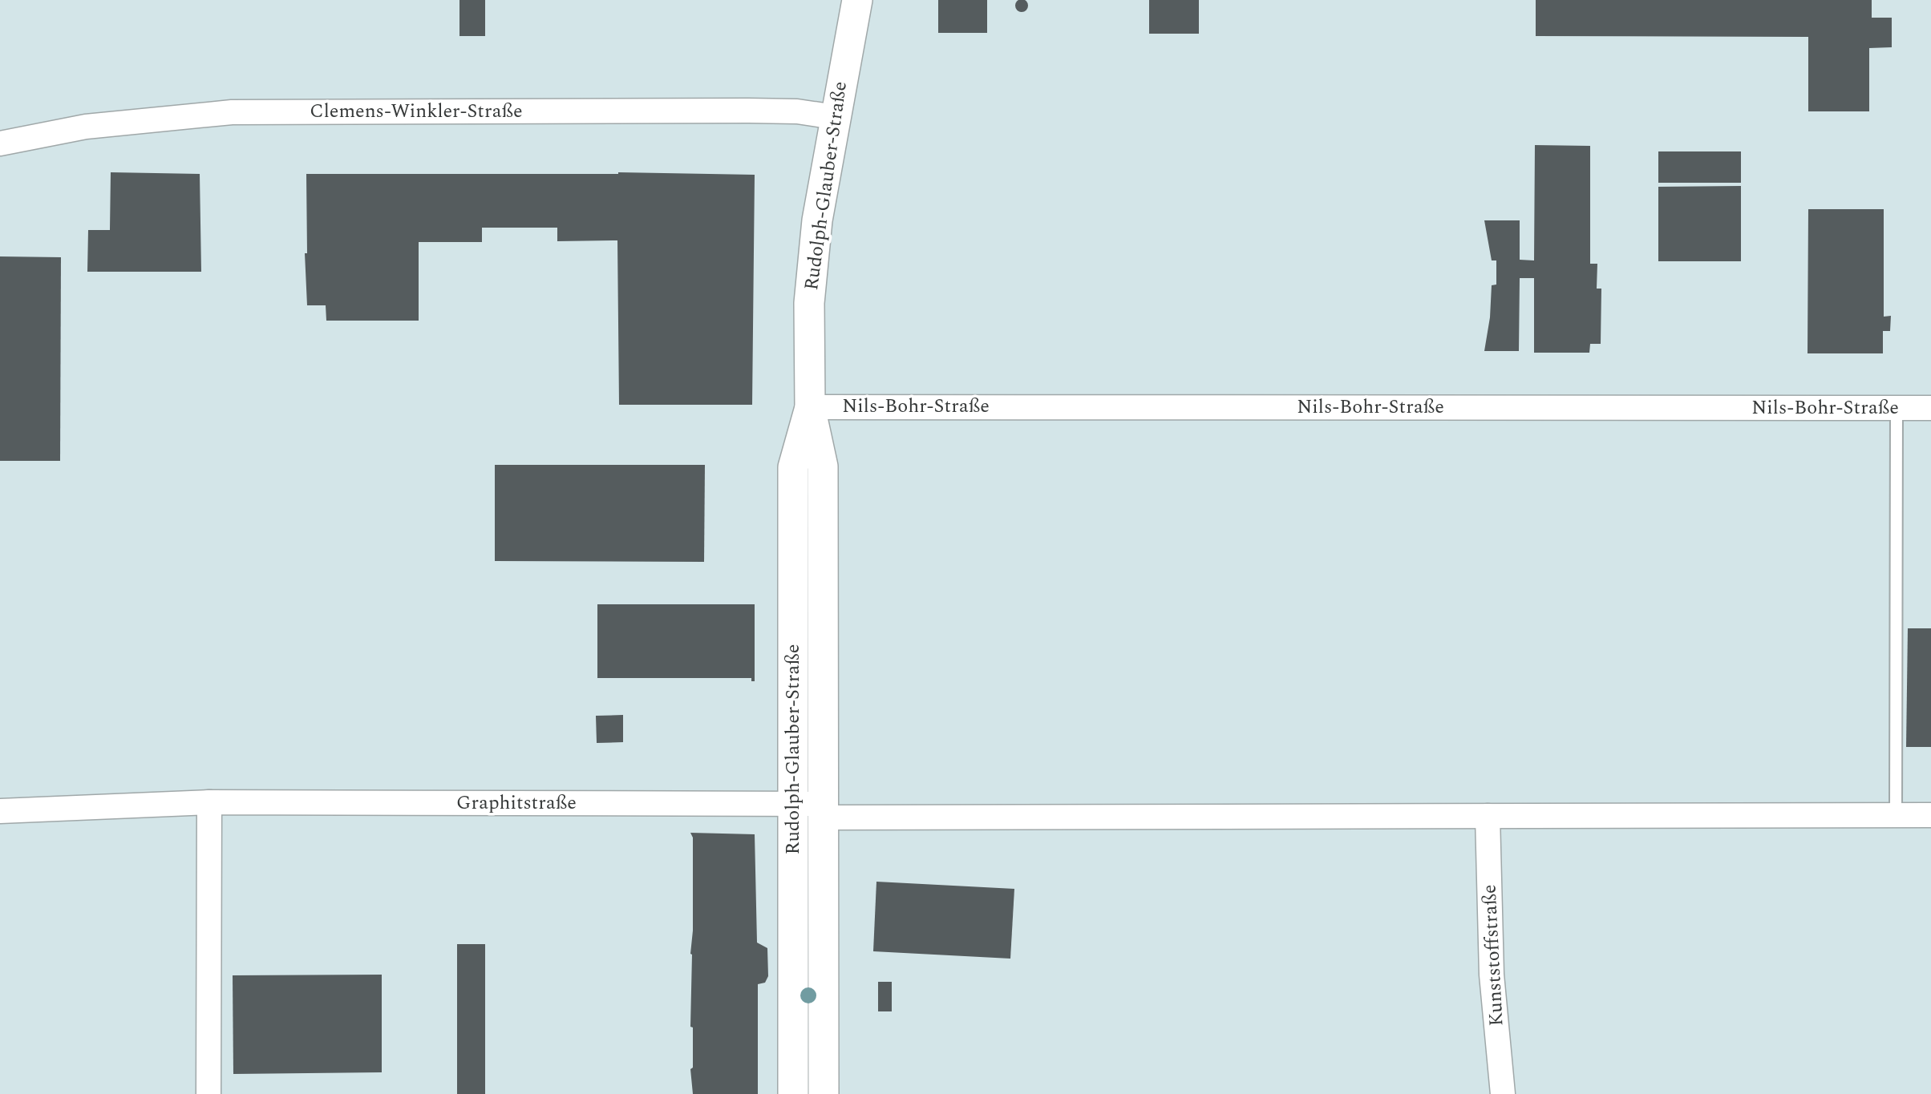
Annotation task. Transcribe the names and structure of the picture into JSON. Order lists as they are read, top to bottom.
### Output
{
  "streets": {
    "street": [
      "Clemens-Winkler-Straße",
      "Rudolph-Glauber-Straße",
      "Nils-Bohr-Straße",
      "Graphitstraße",
      "Kunststoffstraße"
    ]
  },
  "crossings": [
    ["Clemens-Winkler-Straße", "Rudolph-Glauber-Straße"],
    ["Rudolph-Glauber-Straße", "Nils-Bohr-Straße"],
    ["Rudolph-Glauber-Straße", "Graphitstraße"],
    ["Graphitstraße", "Kunststoffstraße"]
  ]
}
